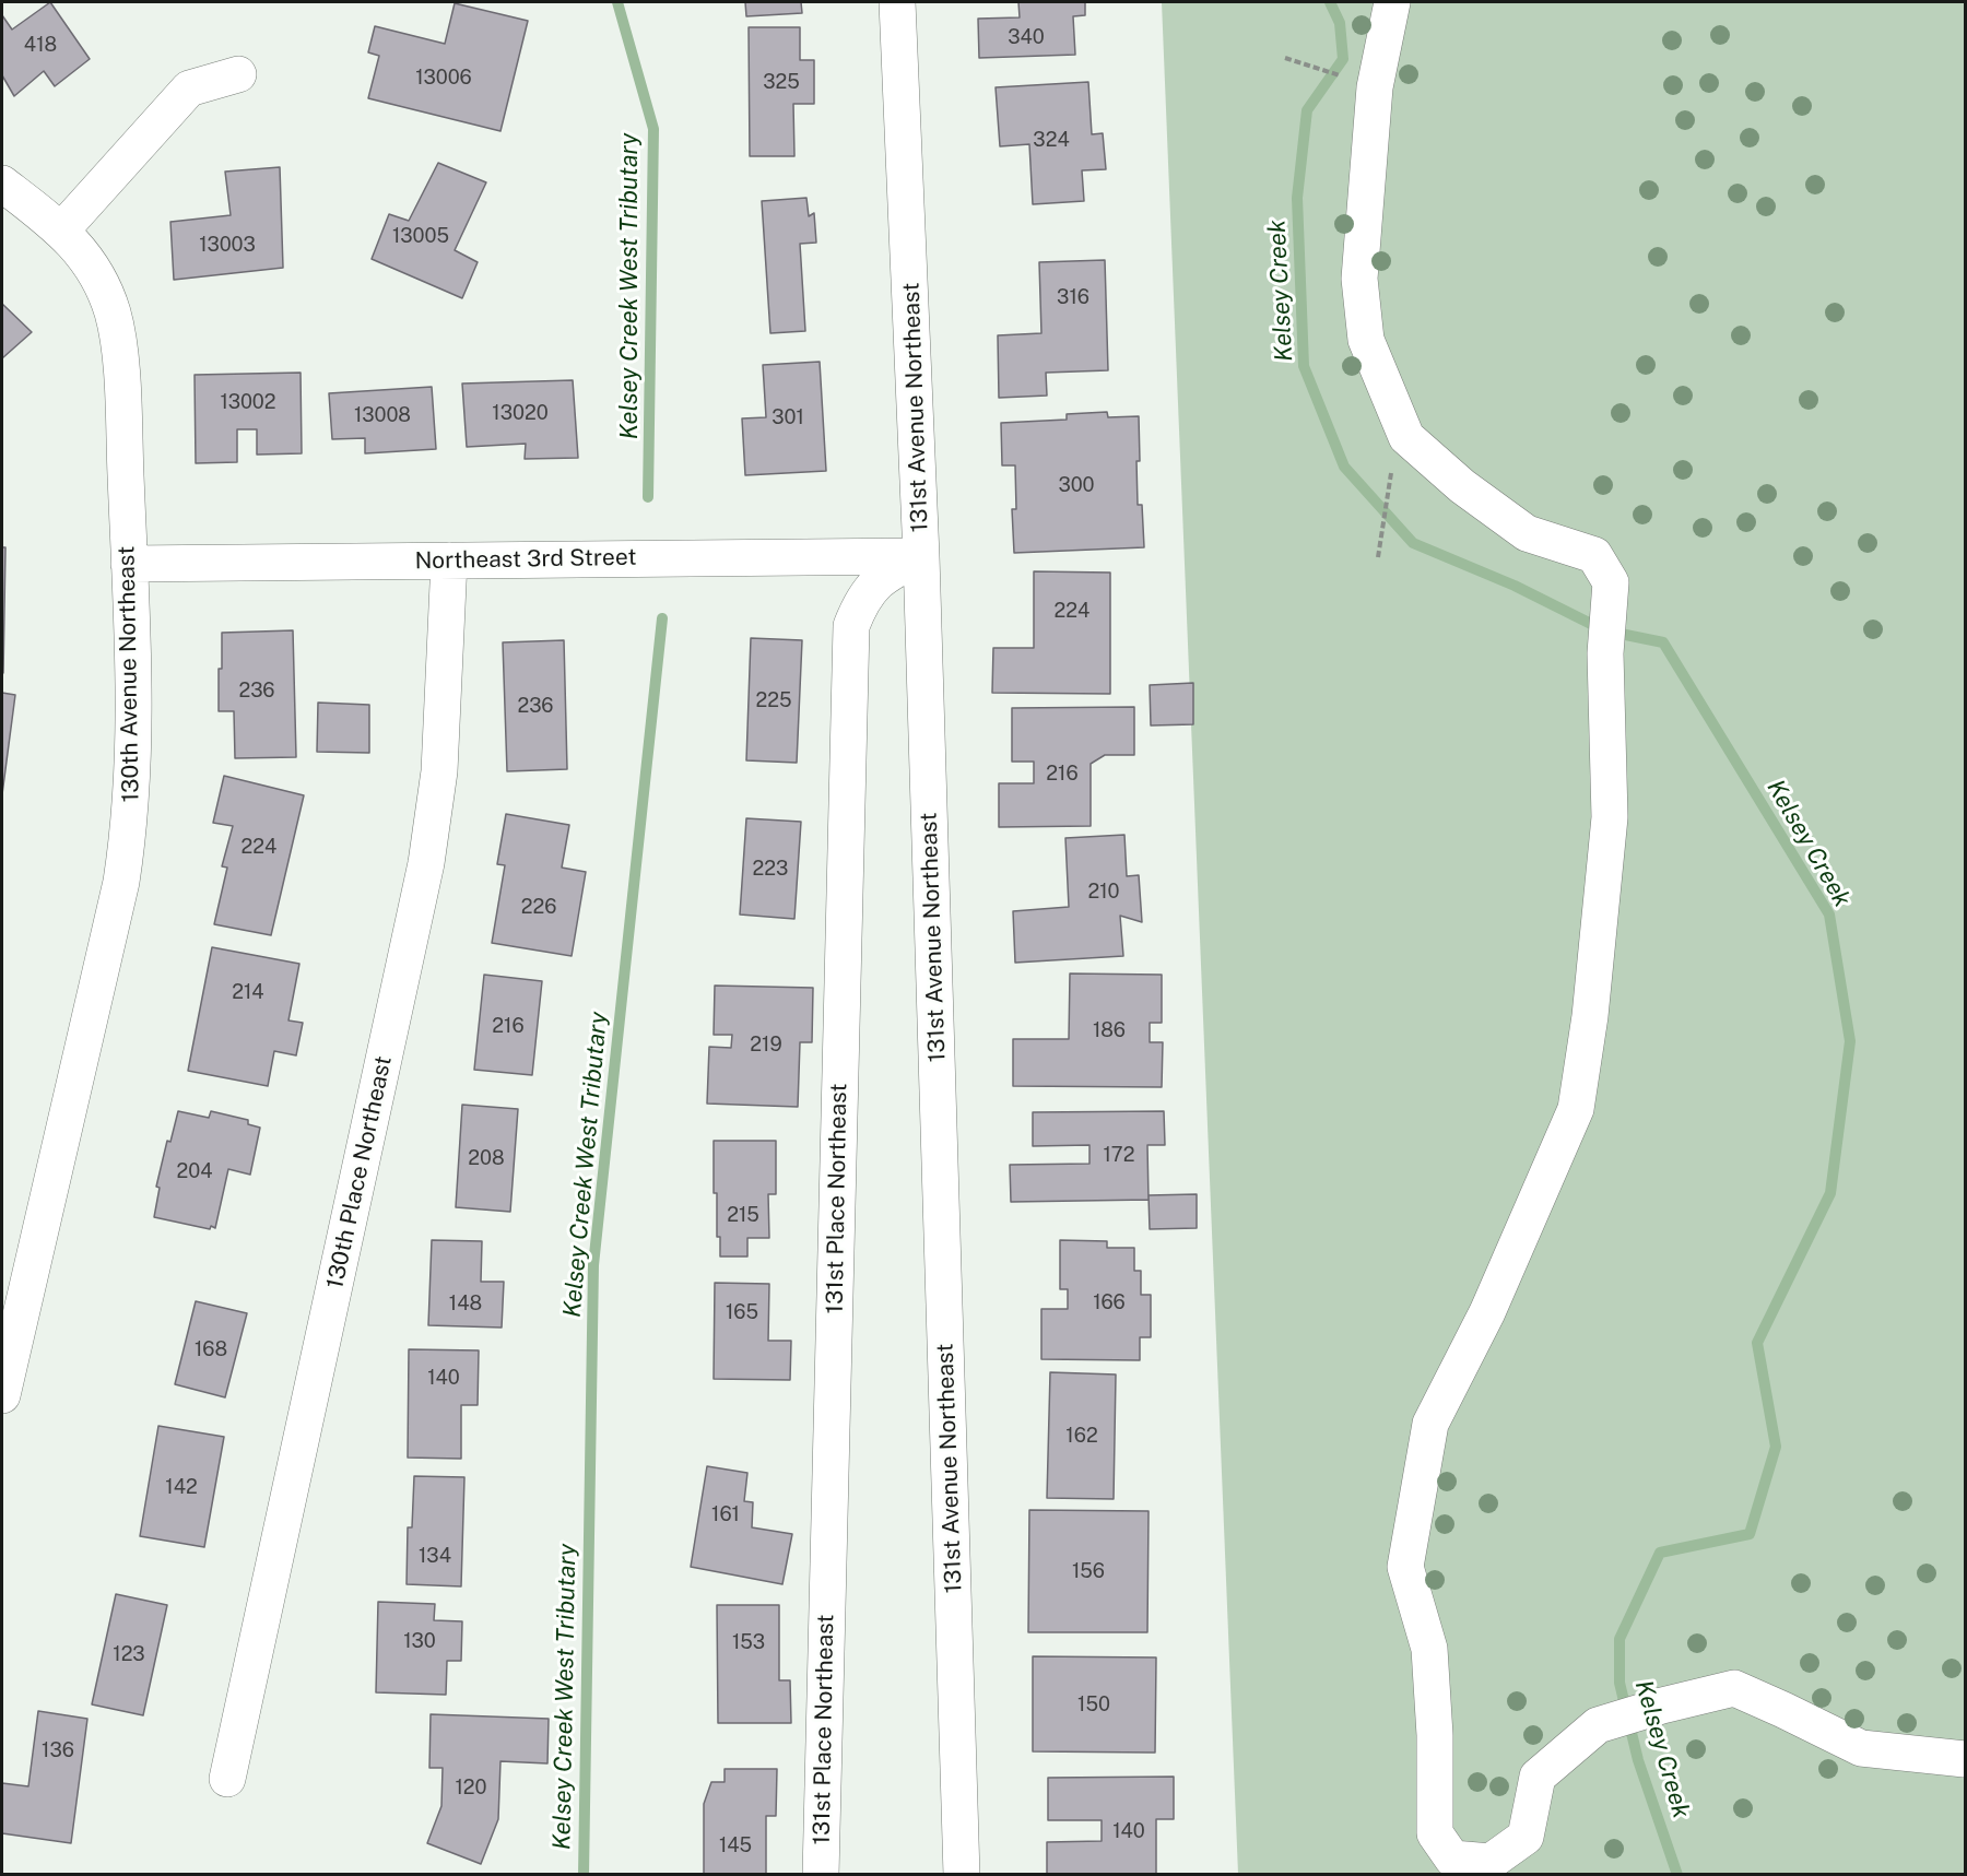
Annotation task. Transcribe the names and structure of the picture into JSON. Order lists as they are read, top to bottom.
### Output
{
  "streets": {
    "street": [
      "131st Avenue Northeast",
      "Northeast 3rd Street",
      "130th Avenue Northeast",
      "130th Place Northeast",
      "131st Place Northeast"
    ]
  },
  "crossings": [
    ["131st Avenue Northeast", "Northeast 3rd Street"],
    ["131st Avenue Northeast", "131st Place Northeast"],
    ["Northeast 3rd Street", "130th Avenue Northeast"],
    ["Northeast 3rd Street", "130th Place Northeast"],
    ["Northeast 3rd Street", "131st Place Northeast"]
  ],
  "water": ["Kelsey Creek West Tributary", "Kelsey Creek"],
  "house_numbers": [
    "340",
    "418",
    "13006",
    "325",
    "324",
    "13005",
    "13003",
    "316",
    "13002",
    "13020",
    "13008",
    "301",
    "300",
    "224",
    "236",
    "225",
    "236",
    "216",
    "224",
    "223",
    "210",
    "226",
    "214",
    "216",
    "186",
    "219",
    "172",
    "208",
    "204",
    "215",
    "166",
    "148",
    "165",
    "168",
    "140",
    "162",
    "142",
    "161",
    "134",
    "156",
    "130",
    "153",
    "123",
    "150",
    "136",
    "120",
    "140",
    "145"
  ]
}
